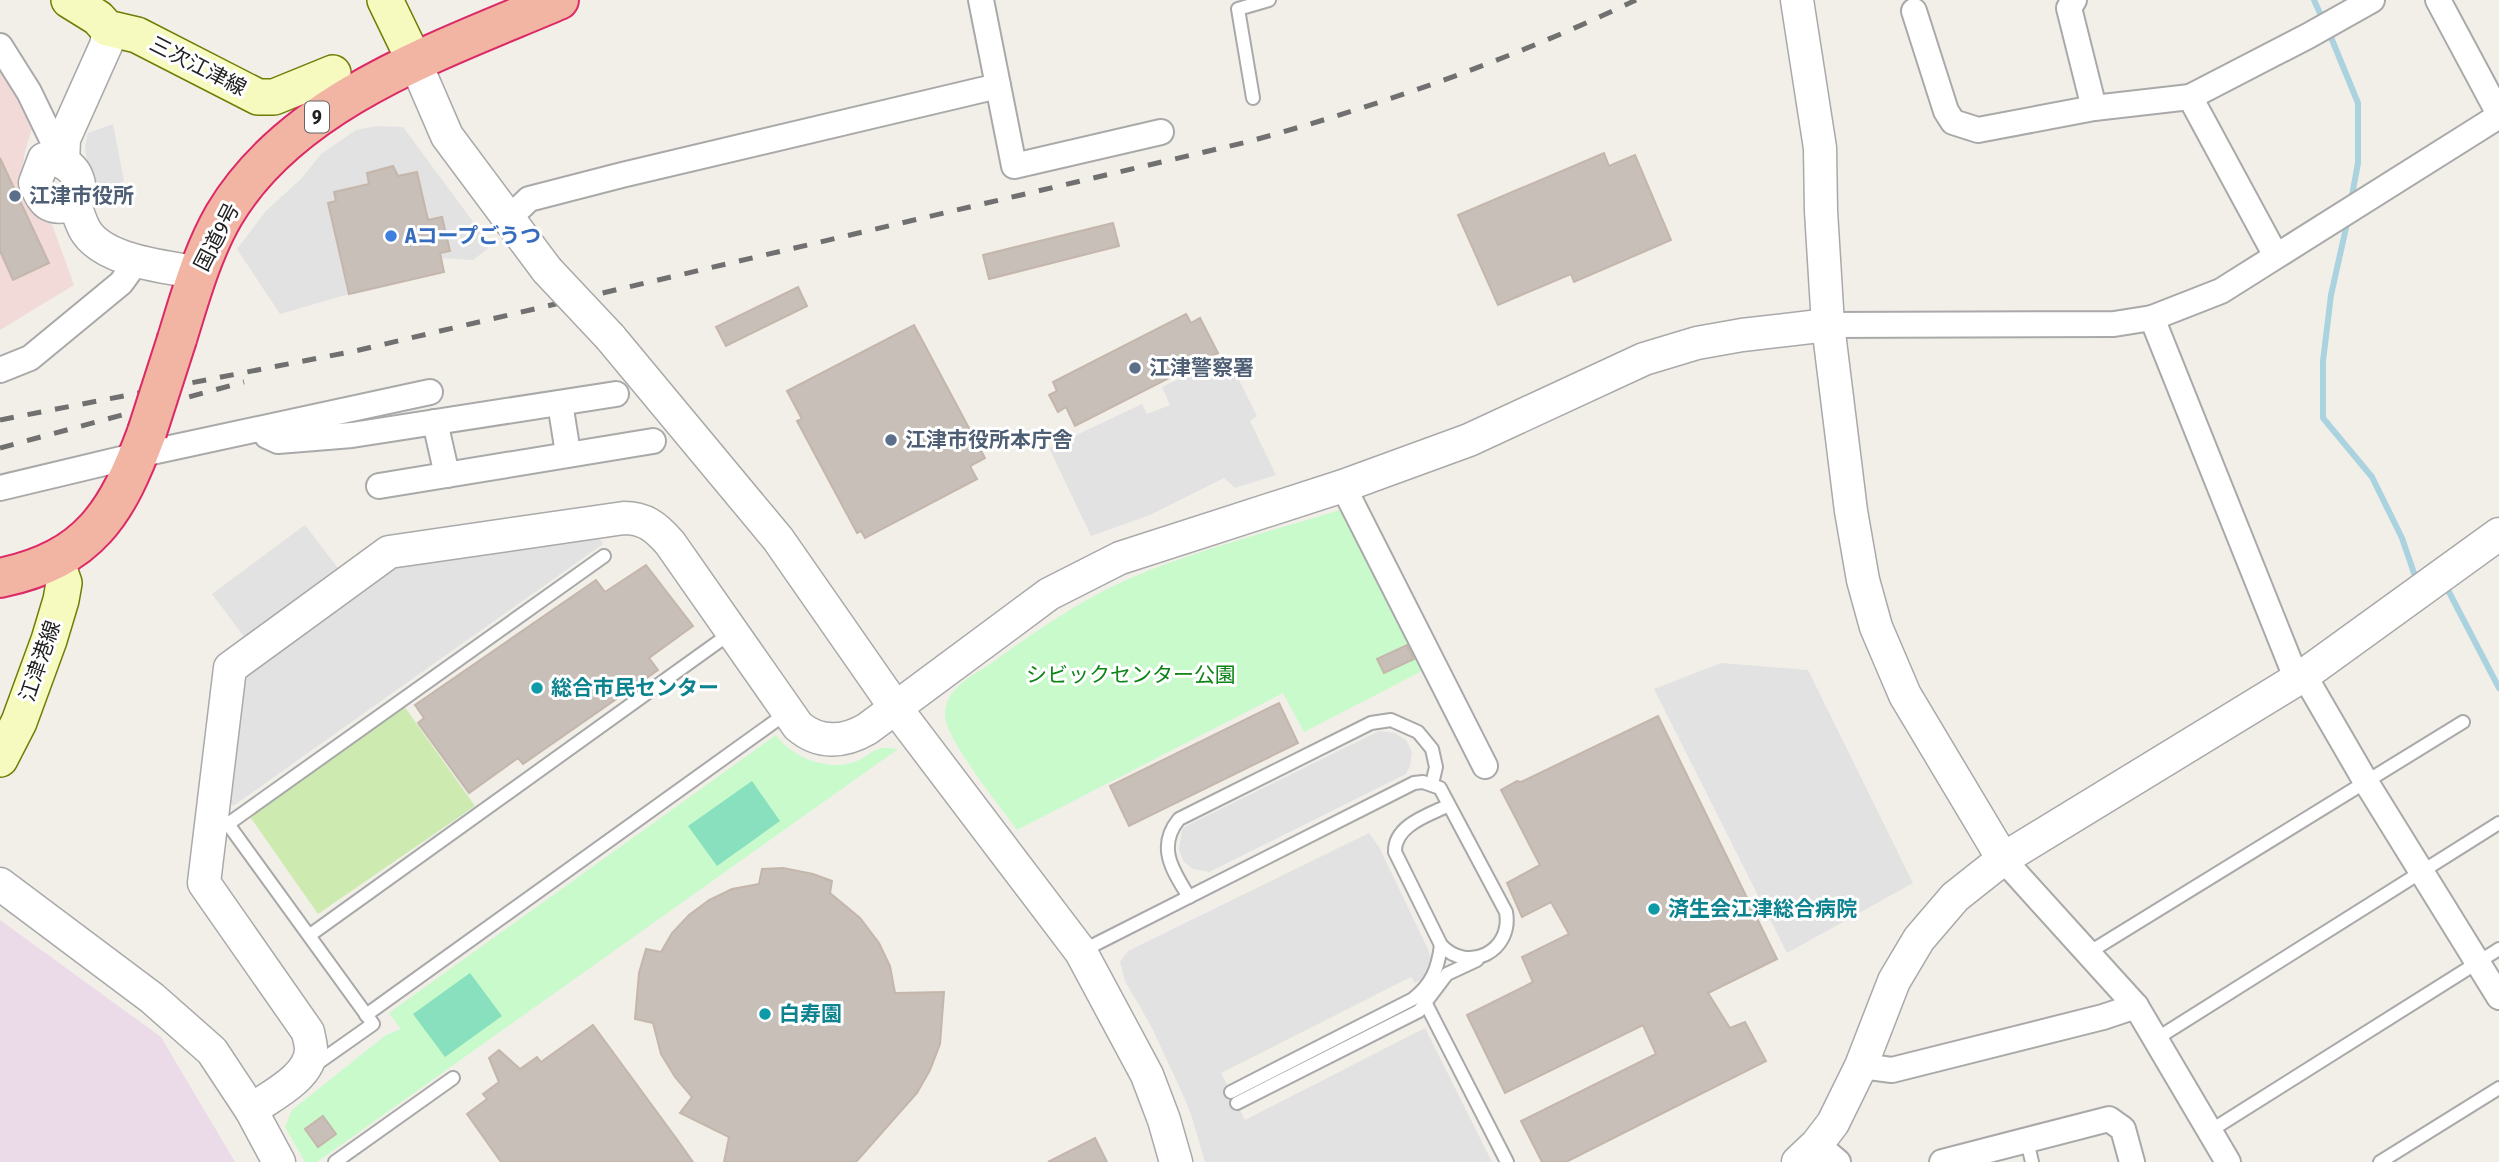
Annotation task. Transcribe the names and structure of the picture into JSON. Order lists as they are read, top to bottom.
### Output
{
  "streets": {
    "highway": ["9", "国道9号"],
    "main road": ["三次江津線", "江津港線"]
  },
  "crossings": [
    ["国道9号", "江津港線"]
  ],
  "parks": ["シビックセンター公園"],
  "places": [
    "江津市役所",
    "Aコープごうつ",
    "江津警察署",
    "江津市役所本庁舎",
    "総合市民センター",
    "済生会江津総合病院",
    "白寿園"
  ]
}
